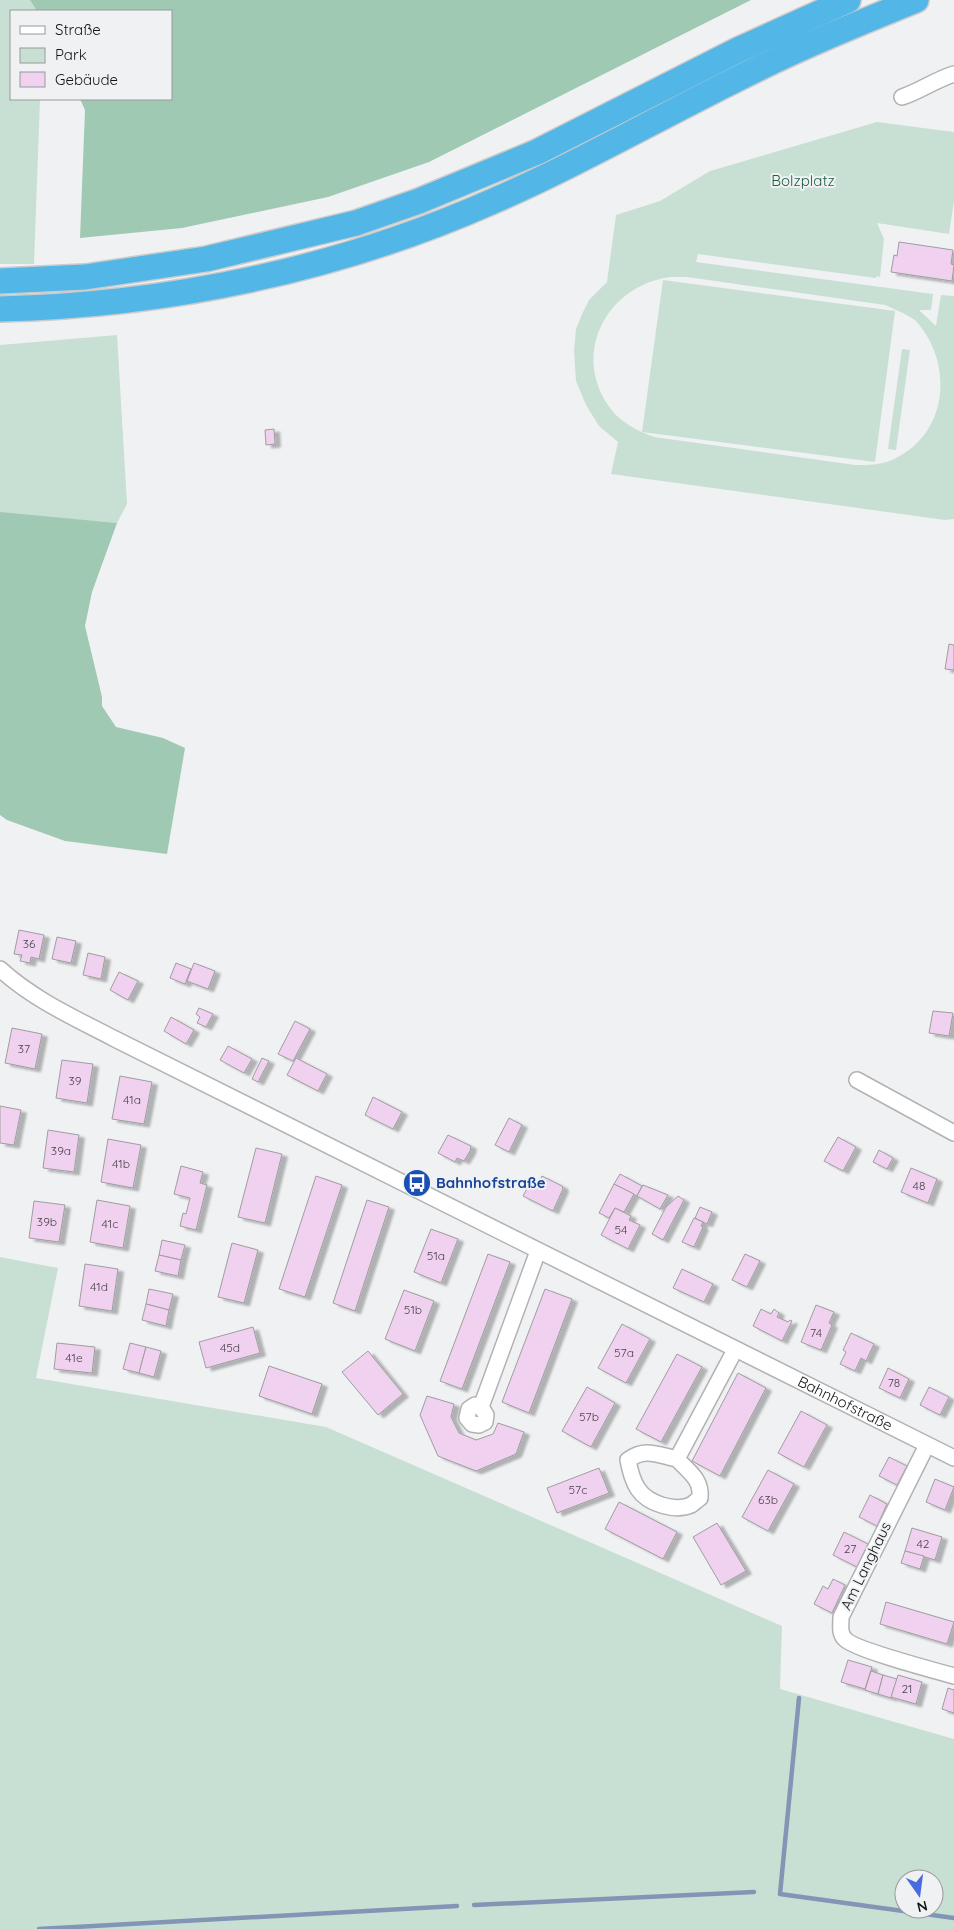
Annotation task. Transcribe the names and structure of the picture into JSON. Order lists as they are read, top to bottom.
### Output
{
  "streets": {
    "street": ["Bahnhofstraße", "Am Langhaus"]
  },
  "crossings": [
    ["Bahnhofstraße", "Am Langhaus"]
  ],
  "parks": ["Bolzplatz"],
  "places": {
    "bus stop": ["Bahnhofstraße"]
  },
  "house_numbers": [
    "36",
    "37",
    "39",
    "41a",
    "39a",
    "41b",
    "48",
    "39b",
    "41c",
    "54",
    "51a",
    "41d",
    "51b",
    "74",
    "45d",
    "57a",
    "41e",
    "78",
    "57b",
    "57c",
    "63b",
    "42",
    "27",
    "21"
  ],
  "legend": ["Straße", "Park", "Gebäude"],
  "north": "bottom"
}
